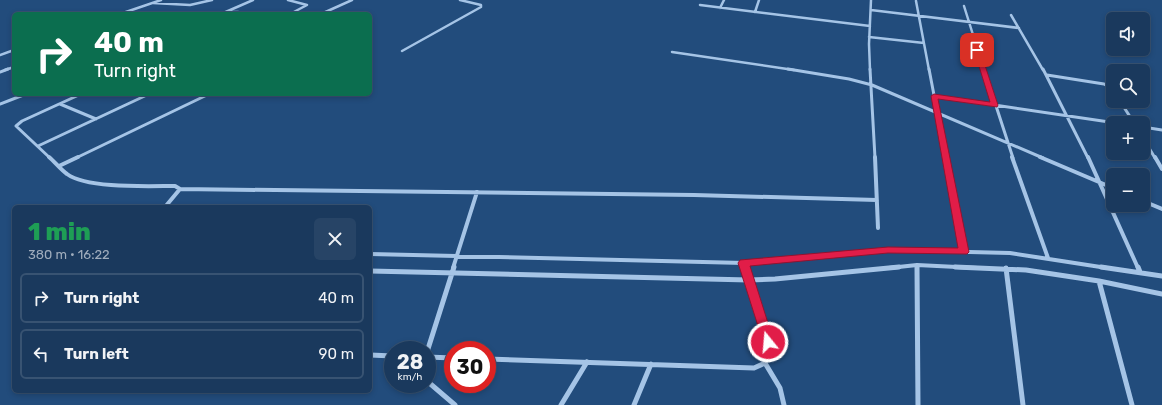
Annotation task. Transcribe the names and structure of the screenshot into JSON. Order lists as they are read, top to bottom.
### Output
{
  "page": {
    "map_buttons": ["+", "−"],
    "turn": ["40 m", "Turn right"],
    "heading": ["1 min", "380 m · 16:22"],
    "list": [
      {
        "name": "Turn right",
        "value": "40 m"
      },
      {
        "name": "Turn left",
        "value": "90 m"
      }
    ],
    "speed": "28 km/h",
    "limit": "30"
  }
}
